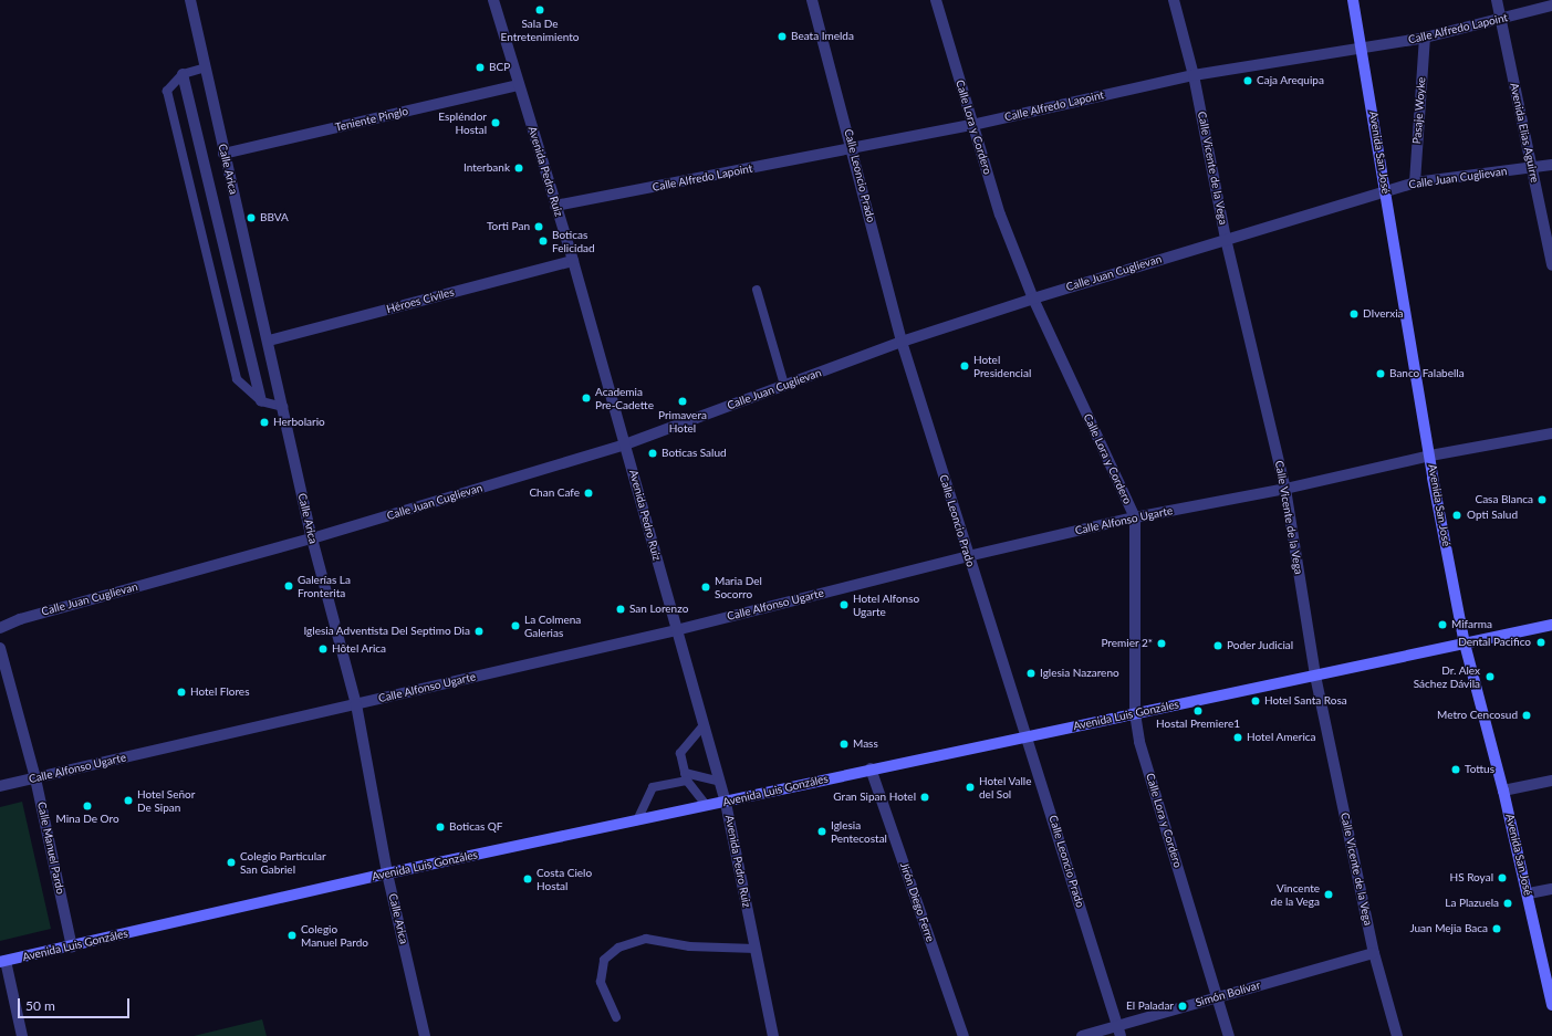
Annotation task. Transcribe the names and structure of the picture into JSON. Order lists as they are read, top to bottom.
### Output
{
  "streets": {
    "main road": ["Avenida San José", "Avenida Luis Gonzáles"],
    "street": [
      "Calle Alfredo Lapoint",
      "Pasaje Woyke",
      "Teniente Pinglo",
      "Calle Lora y Cordero",
      "Avenida Elias Aguirre",
      "Calle Vicente de la Vega",
      "Calle Arica",
      "Avenida Pedro Ruiz",
      "Calle Leoncio Prado",
      "Calle Juan Cuglievan",
      "Héroes Civiles",
      "Calle Alfonso Ugarte",
      "Calle Manuel Pardo",
      "Jirón Diego Ferre",
      "Simón Bolívar"
    ]
  },
  "crossings": [
    ["Calle Alfredo Lapoint", "Pasaje Woyke"],
    ["Calle Alfredo Lapoint", "Calle Lora y Cordero"],
    ["Calle Alfredo Lapoint", "Avenida Elias Aguirre"],
    ["Calle Alfredo Lapoint", "Avenida San José"],
    ["Calle Alfredo Lapoint", "Calle Vicente de la Vega"],
    ["Calle Alfredo Lapoint", "Avenida Pedro Ruiz"],
    ["Calle Alfredo Lapoint", "Calle Leoncio Prado"],
    ["Pasaje Woyke", "Calle Juan Cuglievan"],
    ["Teniente Pinglo", "Calle Arica"],
    ["Teniente Pinglo", "Avenida Pedro Ruiz"],
    ["Calle Lora y Cordero", "Calle Juan Cuglievan"],
    ["Calle Lora y Cordero", "Calle Alfonso Ugarte"],
    ["Calle Lora y Cordero", "Avenida Luis Gonzáles"],
    ["Calle Lora y Cordero", "Simón Bolívar"],
    ["Avenida Elias Aguirre", "Calle Juan Cuglievan"],
    ["Avenida San José", "Calle Juan Cuglievan"],
    ["Avenida San José", "Calle Alfonso Ugarte"],
    ["Avenida San José", "Avenida Luis Gonzáles"],
    ["Calle Vicente de la Vega", "Calle Juan Cuglievan"],
    ["Calle Vicente de la Vega", "Calle Alfonso Ugarte"],
    ["Calle Vicente de la Vega", "Avenida Luis Gonzáles"],
    ["Calle Vicente de la Vega", "Simón Bolívar"],
    ["Calle Arica", "Calle Juan Cuglievan"],
    ["Calle Arica", "Héroes Civiles"],
    ["Calle Arica", "Calle Alfonso Ugarte"],
    ["Calle Arica", "Avenida Luis Gonzáles"],
    ["Avenida Pedro Ruiz", "Calle Juan Cuglievan"],
    ["Avenida Pedro Ruiz", "Héroes Civiles"],
    ["Avenida Pedro Ruiz", "Calle Alfonso Ugarte"],
    ["Avenida Pedro Ruiz", "Avenida Luis Gonzáles"],
    ["Calle Leoncio Prado", "Calle Juan Cuglievan"],
    ["Calle Leoncio Prado", "Calle Alfonso Ugarte"],
    ["Calle Leoncio Prado", "Avenida Luis Gonzáles"],
    ["Calle Leoncio Prado", "Simón Bolívar"],
    ["Calle Alfonso Ugarte", "Calle Manuel Pardo"],
    ["Avenida Luis Gonzáles", "Calle Manuel Pardo"],
    ["Avenida Luis Gonzáles", "Jirón Diego Ferre"]
  ],
  "places": [
    "Sala De Entretenimiento",
    "Beata Imelda",
    "BCP",
    "Caja Arequipa",
    "Espléndor Hostal",
    "Interbank",
    "BBVA",
    "Torti Pan",
    "Boticas Felicidad",
    "DIverxia",
    "Hotel Presidencial",
    "Banco Falabella",
    "Academia Pre-Cadette",
    "Primavera Hotel",
    "Herbolario",
    "Boticas Salud",
    "Chan Cafe",
    "Casa Blanca",
    "Opti Salud",
    "Galerías La Fronterita",
    "Maria Del Socorro",
    "Hotel Alfonso Ugarte",
    "San Lorenzo",
    "Mifarma",
    "La Colmena Galerias",
    "Iglesia Adventista Del Septimo Dia",
    "Dental Pacifico",
    "Premier 2*",
    "Poder Judicial",
    "Hôtel Arica",
    "Iglesia Nazareno",
    "Dr. Alex Sáchez Dávila",
    "Hotel Flores",
    "Hotel Santa Rosa",
    "Hostal Premiere1",
    "Metro Cencosud",
    "Hotel America",
    "Mass",
    "Tottus",
    "Hotel Valle del Sol",
    "Gran Sipan Hotel",
    "Hotel Señor De Sipan",
    "Mina De Oro",
    "Boticas QF",
    "Iglesia Pentecostal",
    "Colegio Particular San Gabriel",
    "HS Royal",
    "Costa Cielo Hostal",
    "Vincente de la Vega",
    "La Plazuela",
    "Juan Mejia Baca",
    "Colegio Manuel Pardo",
    "El Paladar"
  ],
  "scale_bar": "50 m"
}
